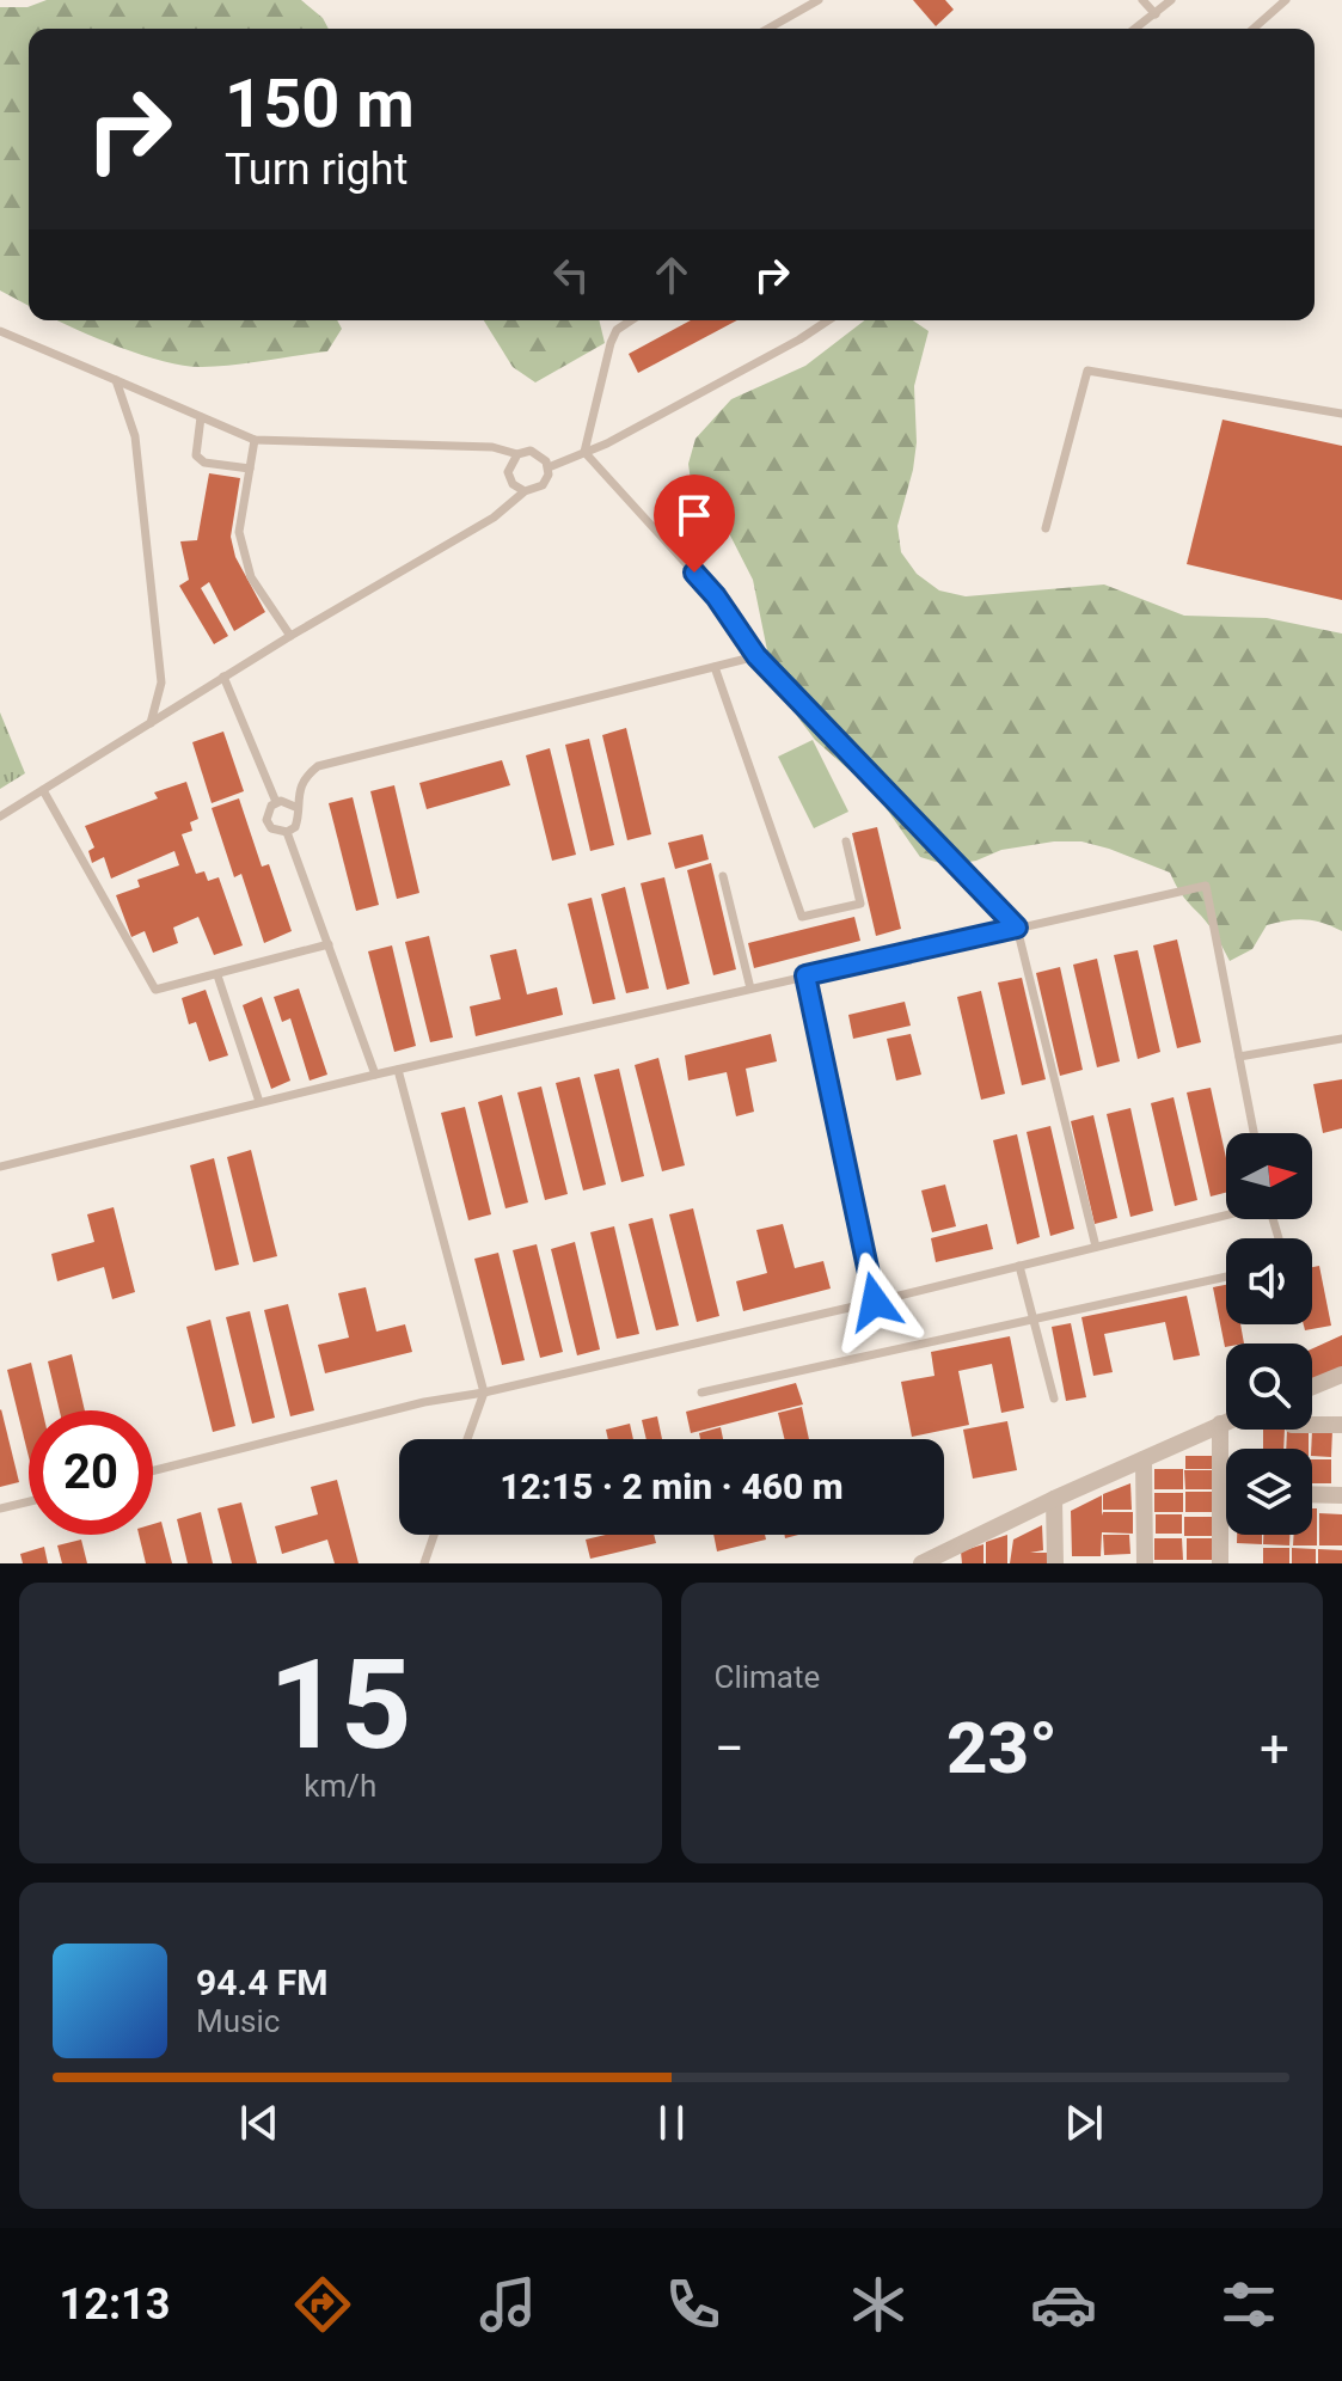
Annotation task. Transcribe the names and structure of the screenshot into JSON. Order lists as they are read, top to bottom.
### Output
{
  "north": "right",
  "page": {
    "turn": ["150 m", "Turn right"],
    "limit": "20",
    "trip": "12:15 · 2 min · 460 m",
    "tile": [
      ["15", "km/h"],
      "Climate"
    ],
    "heat": ["−", "23°", "+"],
    "song": ["94.4 FM", "Music"],
    "tabs": "12:13"
  }
}
